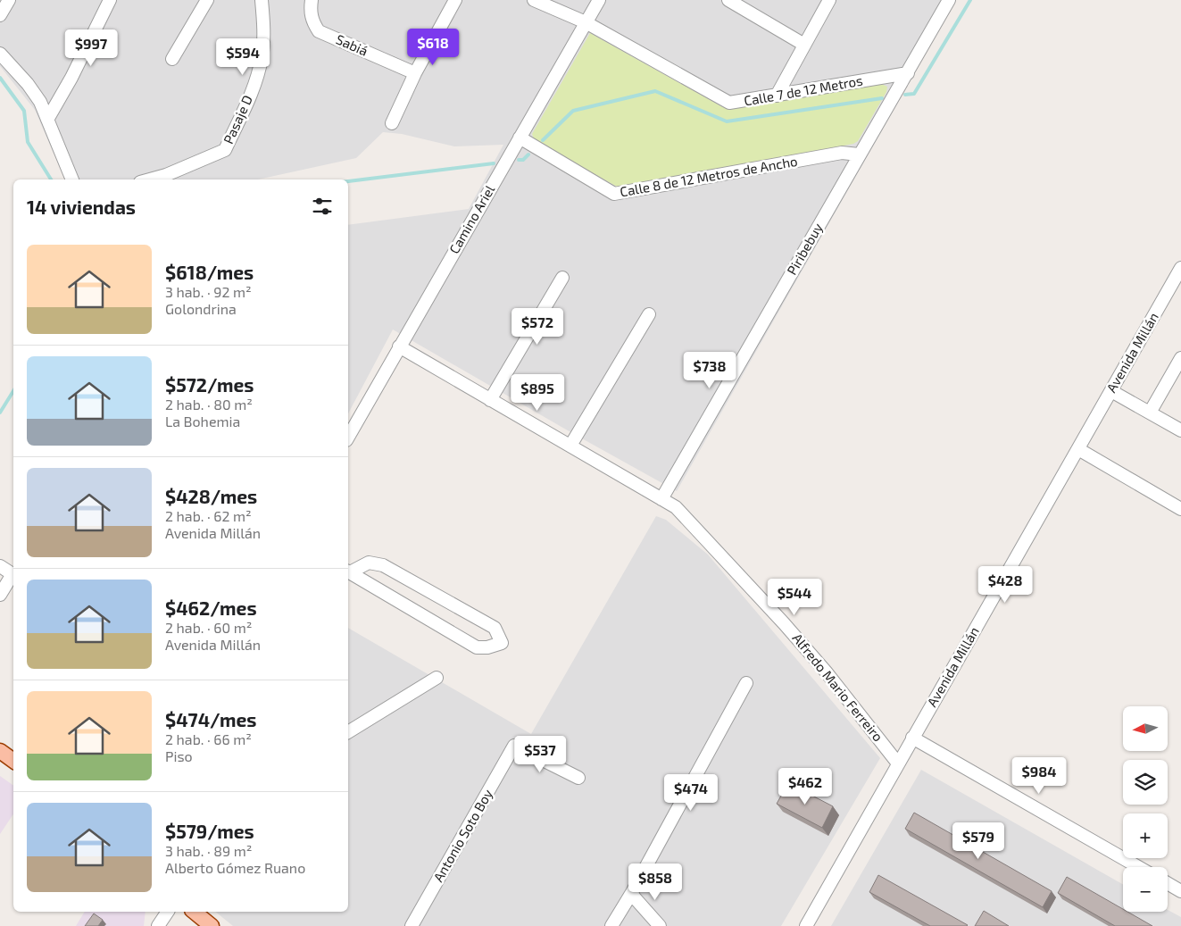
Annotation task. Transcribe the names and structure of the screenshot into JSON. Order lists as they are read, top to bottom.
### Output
{
  "streets": {
    "street": [
      "Sabiá",
      "Calle 7 de 12 Metros",
      "Pasaje D",
      "Calle 8 de 12 Metros de Ancho",
      "Camino Ariel",
      "Piribebuy",
      "Avenida Millán",
      "Alfredo Mario Ferreiro",
      "Antonio Soto Boy"
    ]
  },
  "crossings": [
    ["Calle 7 de 12 Metros", "Camino Ariel"],
    ["Calle 7 de 12 Metros", "Piribebuy"],
    ["Calle 8 de 12 Metros de Ancho", "Camino Ariel"],
    ["Calle 8 de 12 Metros de Ancho", "Piribebuy"],
    ["Camino Ariel", "Alfredo Mario Ferreiro"],
    ["Piribebuy", "Alfredo Mario Ferreiro"],
    ["Avenida Millán", "Alfredo Mario Ferreiro"]
  ],
  "north": "left",
  "page": {
    "price": [
      "$618",
      "$997",
      "$594",
      "$572",
      "$738",
      "$895",
      "$428",
      "$544",
      "$537",
      "$984",
      "$462",
      "$474",
      "$579",
      "$858"
    ],
    "heading": "14 viviendas",
    "list": [
      {
        "name": "$618/mes",
        "note": "3 hab. · 92 m² · Golondrina"
      },
      {
        "name": "$572/mes",
        "note": "2 hab. · 80 m² · La Bohemia"
      },
      {
        "name": "$428/mes",
        "note": "2 hab. · 62 m² · Avenida Millán"
      },
      {
        "name": "$462/mes",
        "note": "2 hab. · 60 m² · Avenida Millán"
      },
      {
        "name": "$474/mes",
        "note": "2 hab. · 66 m² · Piso"
      },
      {
        "name": "$579/mes",
        "note": "3 hab. · 89 m² · Alberto Gómez Ruano"
      }
    ],
    "map_buttons": ["+", "−"]
  }
}
